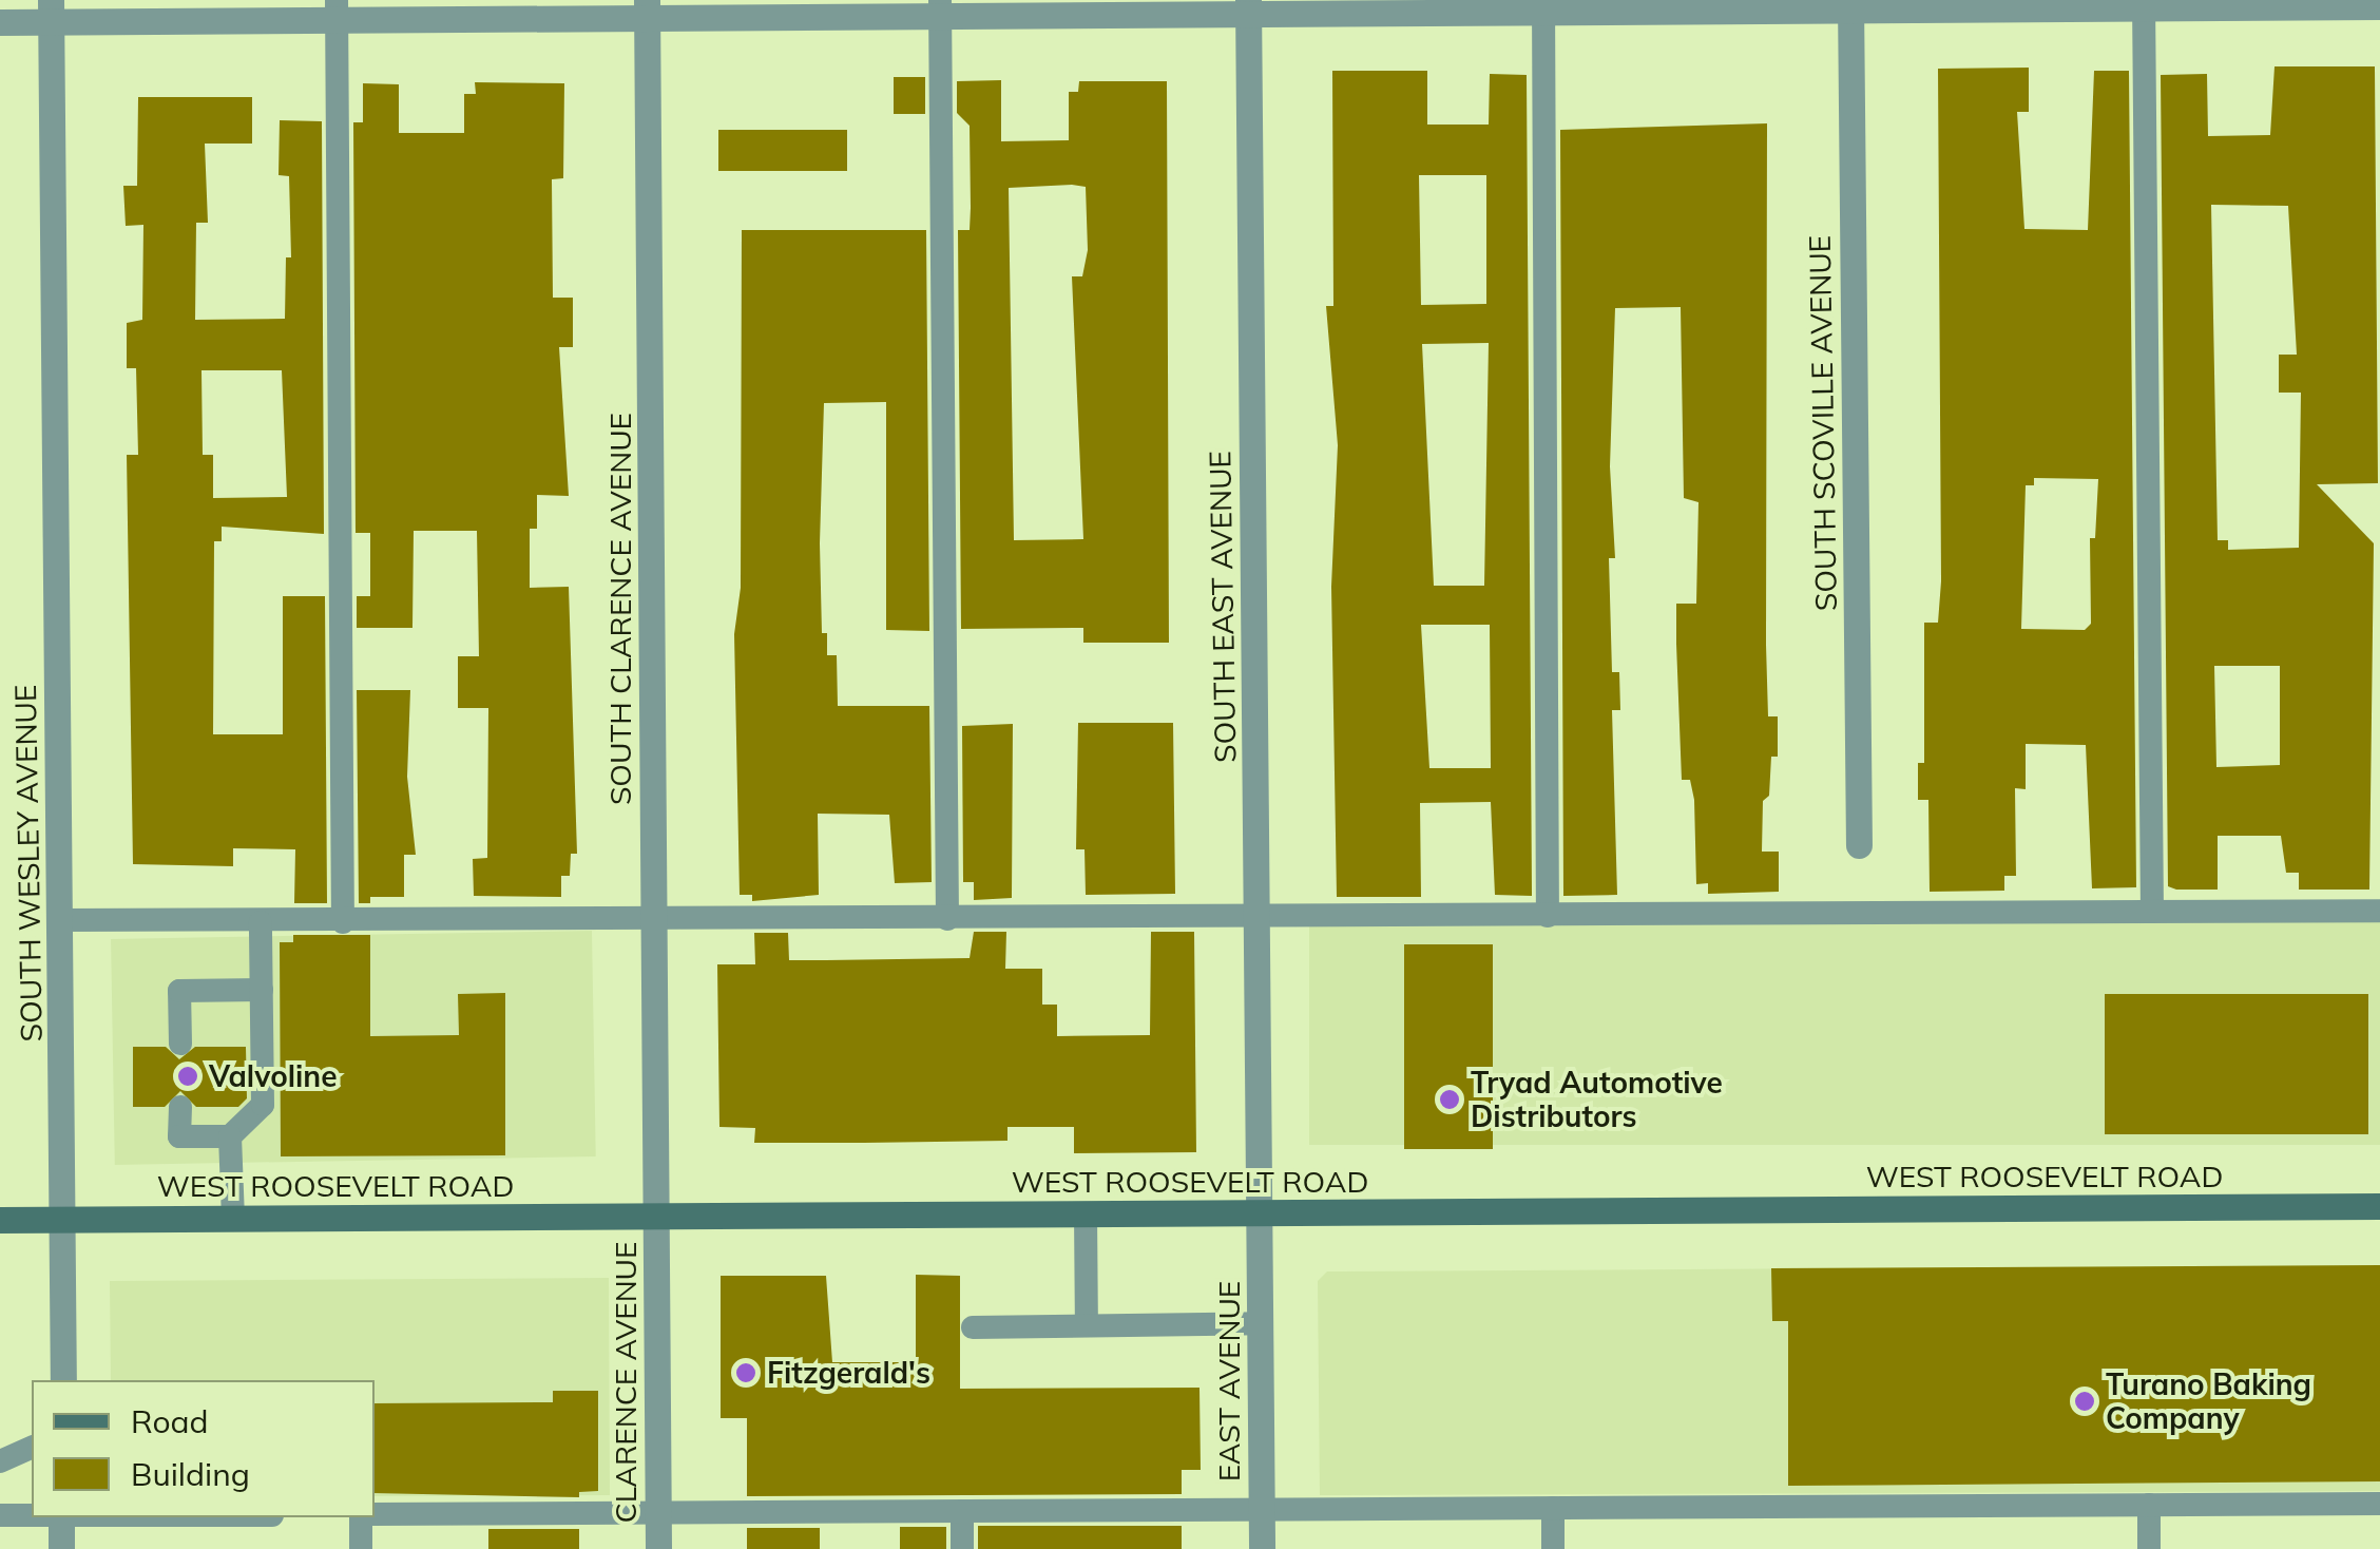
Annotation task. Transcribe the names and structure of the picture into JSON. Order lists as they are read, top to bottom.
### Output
{
  "streets": {
    "main road": ["WEST ROOSEVELT ROAD"],
    "street": [
      "SOUTH SCOVILLE AVENUE",
      "SOUTH EAST AVENUE",
      "SOUTH CLARENCE AVENUE",
      "SOUTH WESLEY AVENUE",
      "EAST AVENUE",
      "CLARENCE AVENUE"
    ]
  },
  "crossings": [
    ["SOUTH EAST AVENUE", "WEST ROOSEVELT ROAD"],
    ["SOUTH EAST AVENUE", "EAST AVENUE"],
    ["SOUTH CLARENCE AVENUE", "WEST ROOSEVELT ROAD"],
    ["SOUTH CLARENCE AVENUE", "CLARENCE AVENUE"],
    ["SOUTH WESLEY AVENUE", "WEST ROOSEVELT ROAD"],
    ["WEST ROOSEVELT ROAD", "EAST AVENUE"],
    ["WEST ROOSEVELT ROAD", "CLARENCE AVENUE"]
  ],
  "places": [
    "Valvoline",
    "Tryad Automotive Distributors",
    "Fitzgerald's",
    "Turano Baking Company"
  ],
  "legend": ["Road", "Building"]
}
